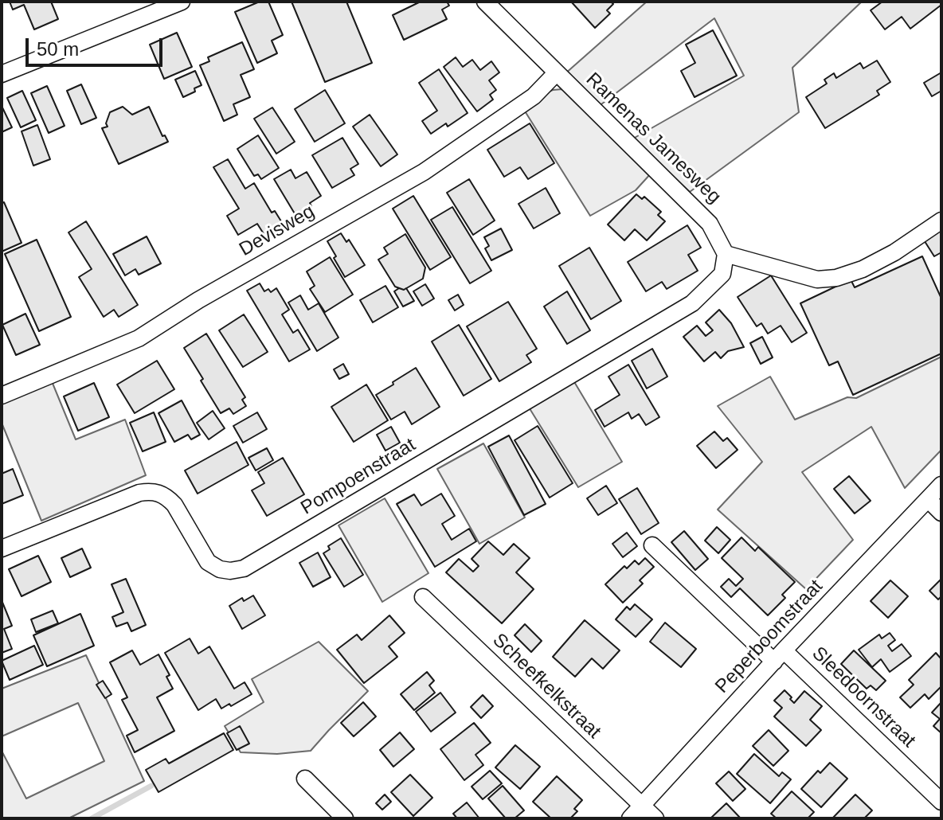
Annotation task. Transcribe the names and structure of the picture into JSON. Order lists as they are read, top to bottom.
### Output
{
  "streets": {
    "street": [
      "Ramenas Jamesweg",
      "Devisweg",
      "Pompoenstraat",
      "Peperboomstraat",
      "Scheefkelkstraat",
      "Sleedoornstraat"
    ]
  },
  "crossings": [
    ["Ramenas Jamesweg", "Devisweg"],
    ["Ramenas Jamesweg", "Pompoenstraat"],
    ["Peperboomstraat", "Scheefkelkstraat"],
    ["Peperboomstraat", "Sleedoornstraat"]
  ],
  "scale_bar": "50 m"
}
